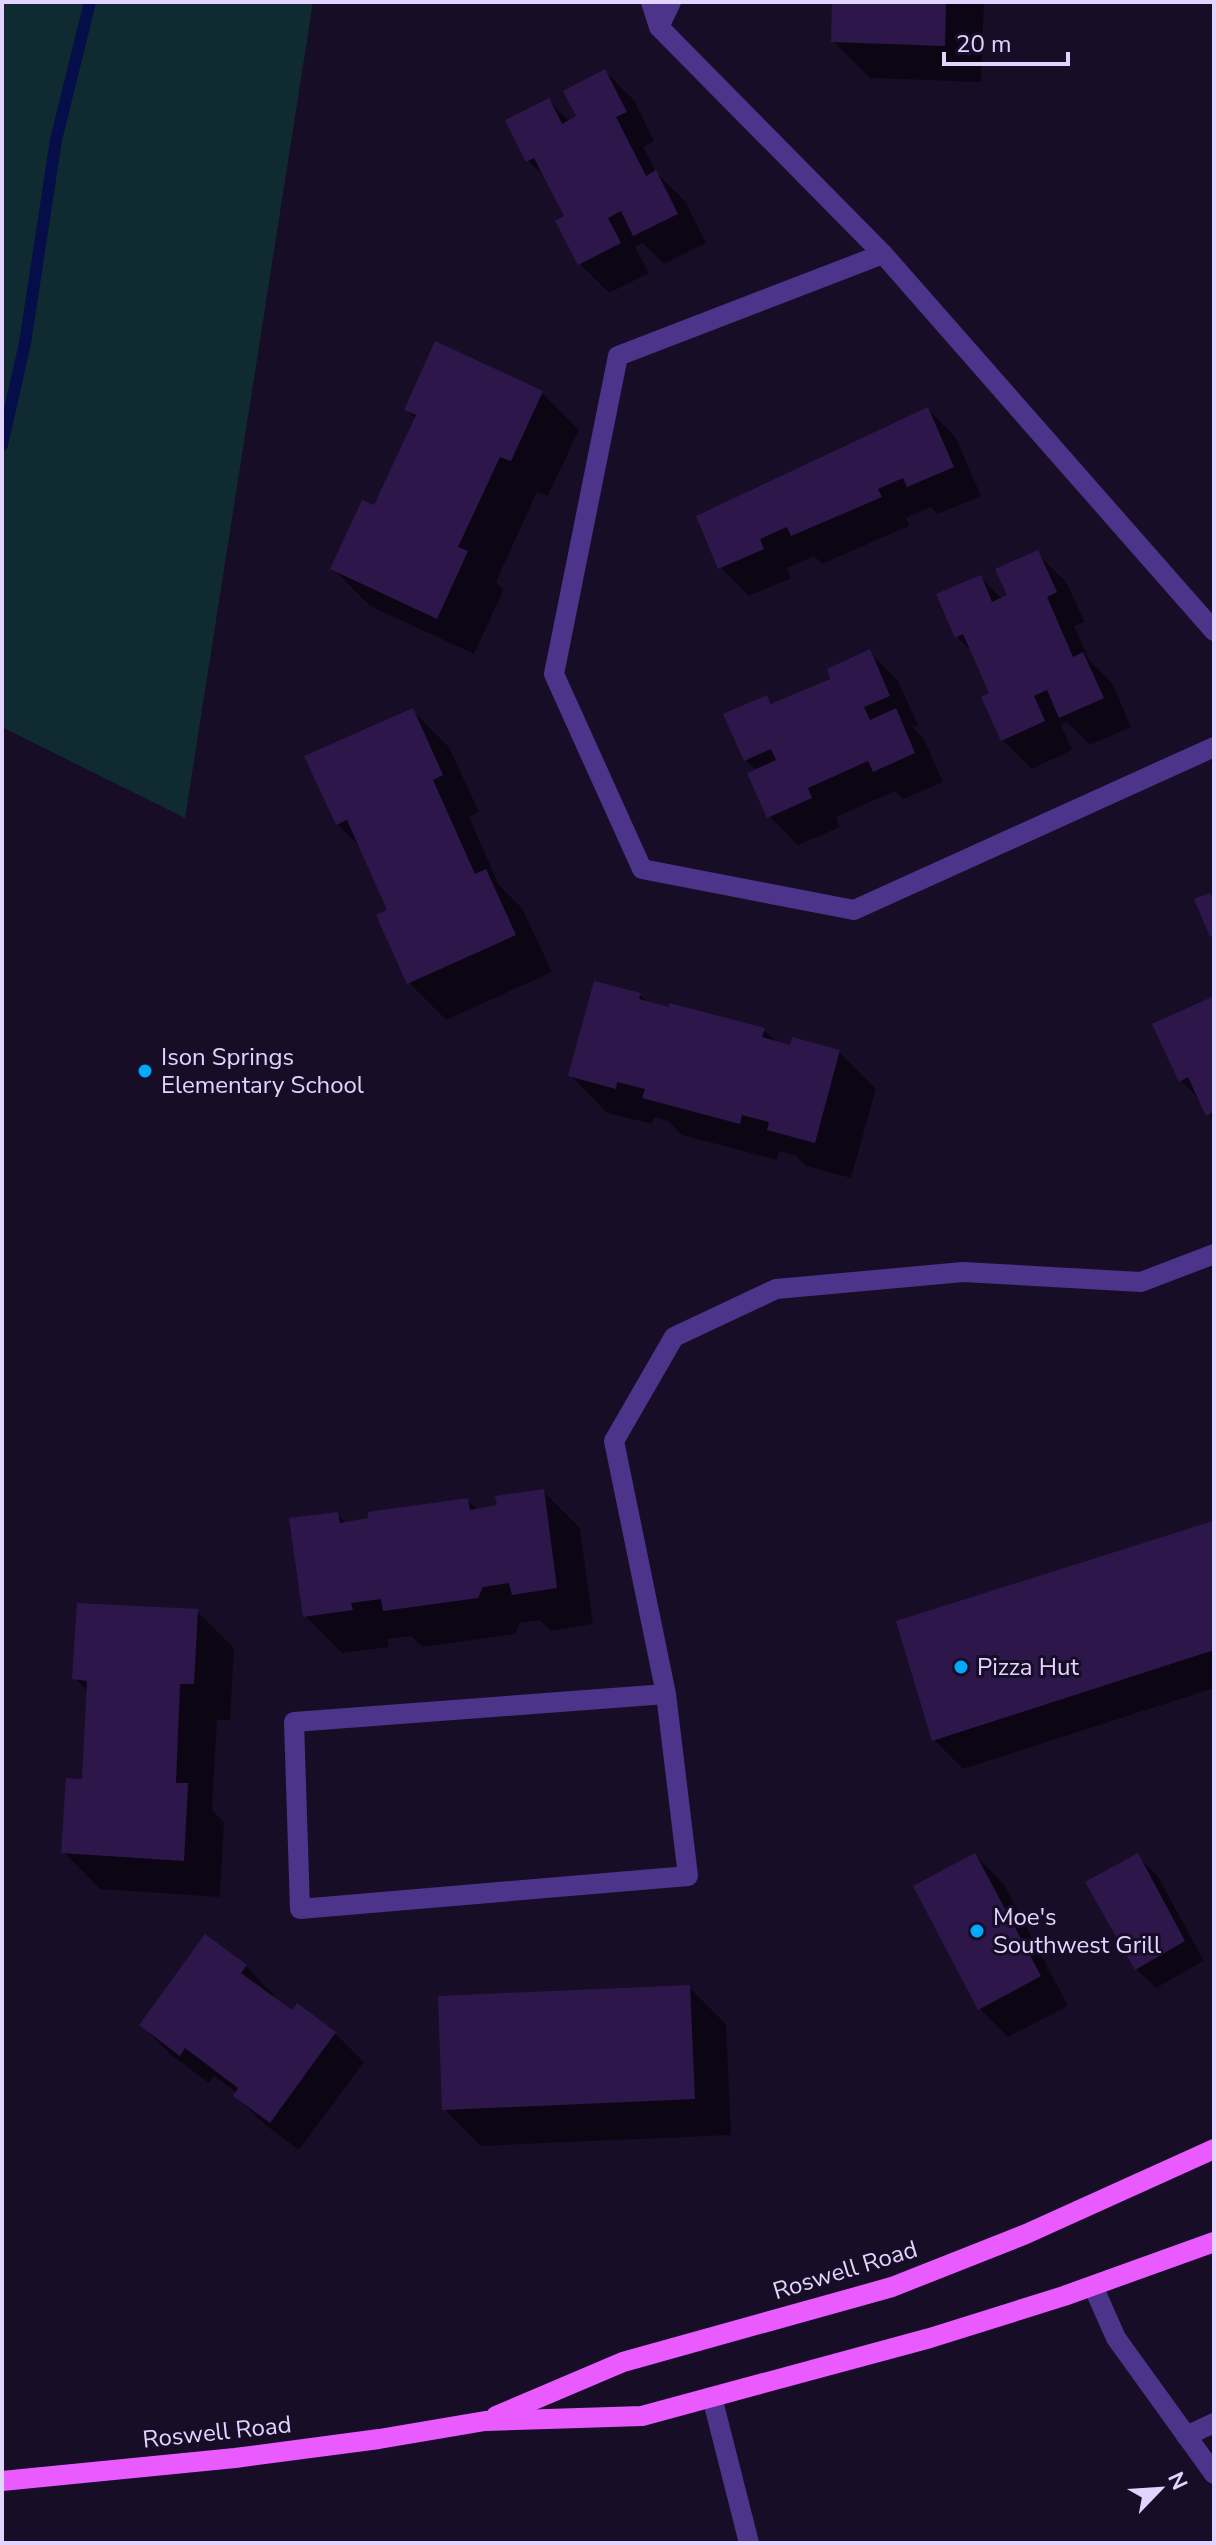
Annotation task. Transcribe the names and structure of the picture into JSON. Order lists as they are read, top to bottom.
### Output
{
  "streets": {
    "main road": ["Roswell Road"]
  },
  "places": ["Ison Springs Elementary School", "Pizza Hut", "Moe's Southwest Grill"],
  "scale_bar": "20 m",
  "north": "top right"
}
